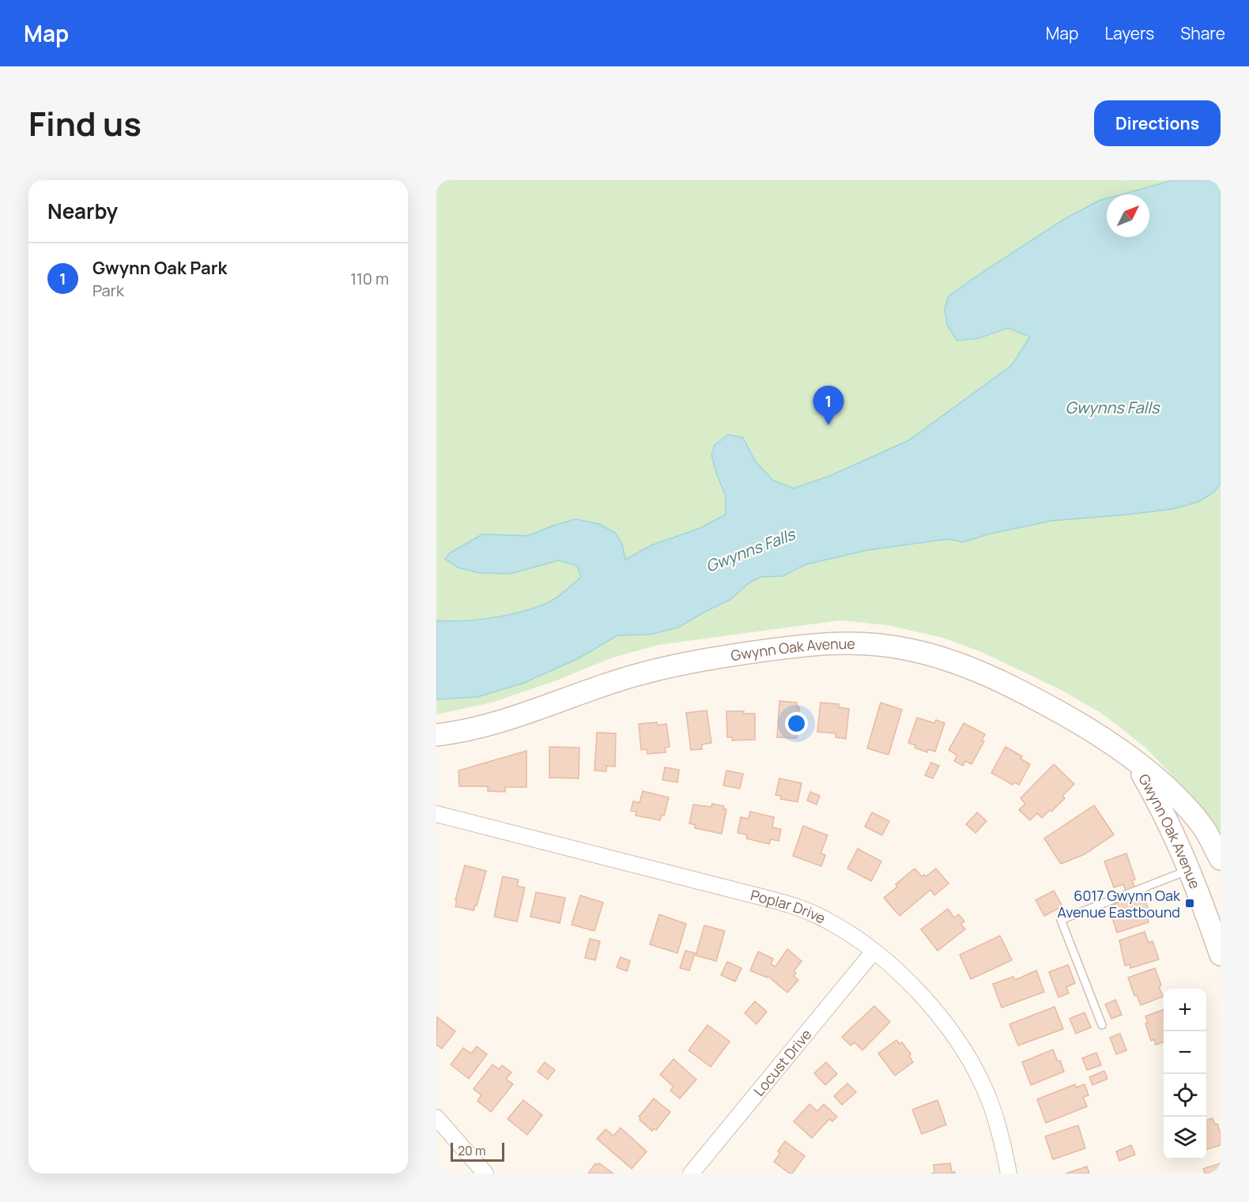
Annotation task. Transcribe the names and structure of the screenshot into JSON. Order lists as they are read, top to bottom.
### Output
{
  "streets": {
    "main road": ["Gwynn Oak Avenue"],
    "street": ["Poplar Drive", "Locust Drive"]
  },
  "crossings": [
    ["Poplar Drive", "Locust Drive"]
  ],
  "water": ["Gwynns Falls"],
  "places": {
    "transit": ["6017 Gwynn Oak Avenue Eastbound"]
  },
  "scale_bar": "20 m",
  "north": "top right",
  "page": {
    "header": "Map",
    "nav": ["Map", "Layers", "Share"],
    "title": "Find us",
    "buttons": "Directions",
    "heading": "Nearby",
    "list": [
      {
        "mark": "1",
        "name": "Gwynn Oak Park",
        "note": "Park",
        "value": "110 m"
      }
    ],
    "pins": "1",
    "map_buttons": ["+", "−"],
    "scale": "20 m"
  }
}
